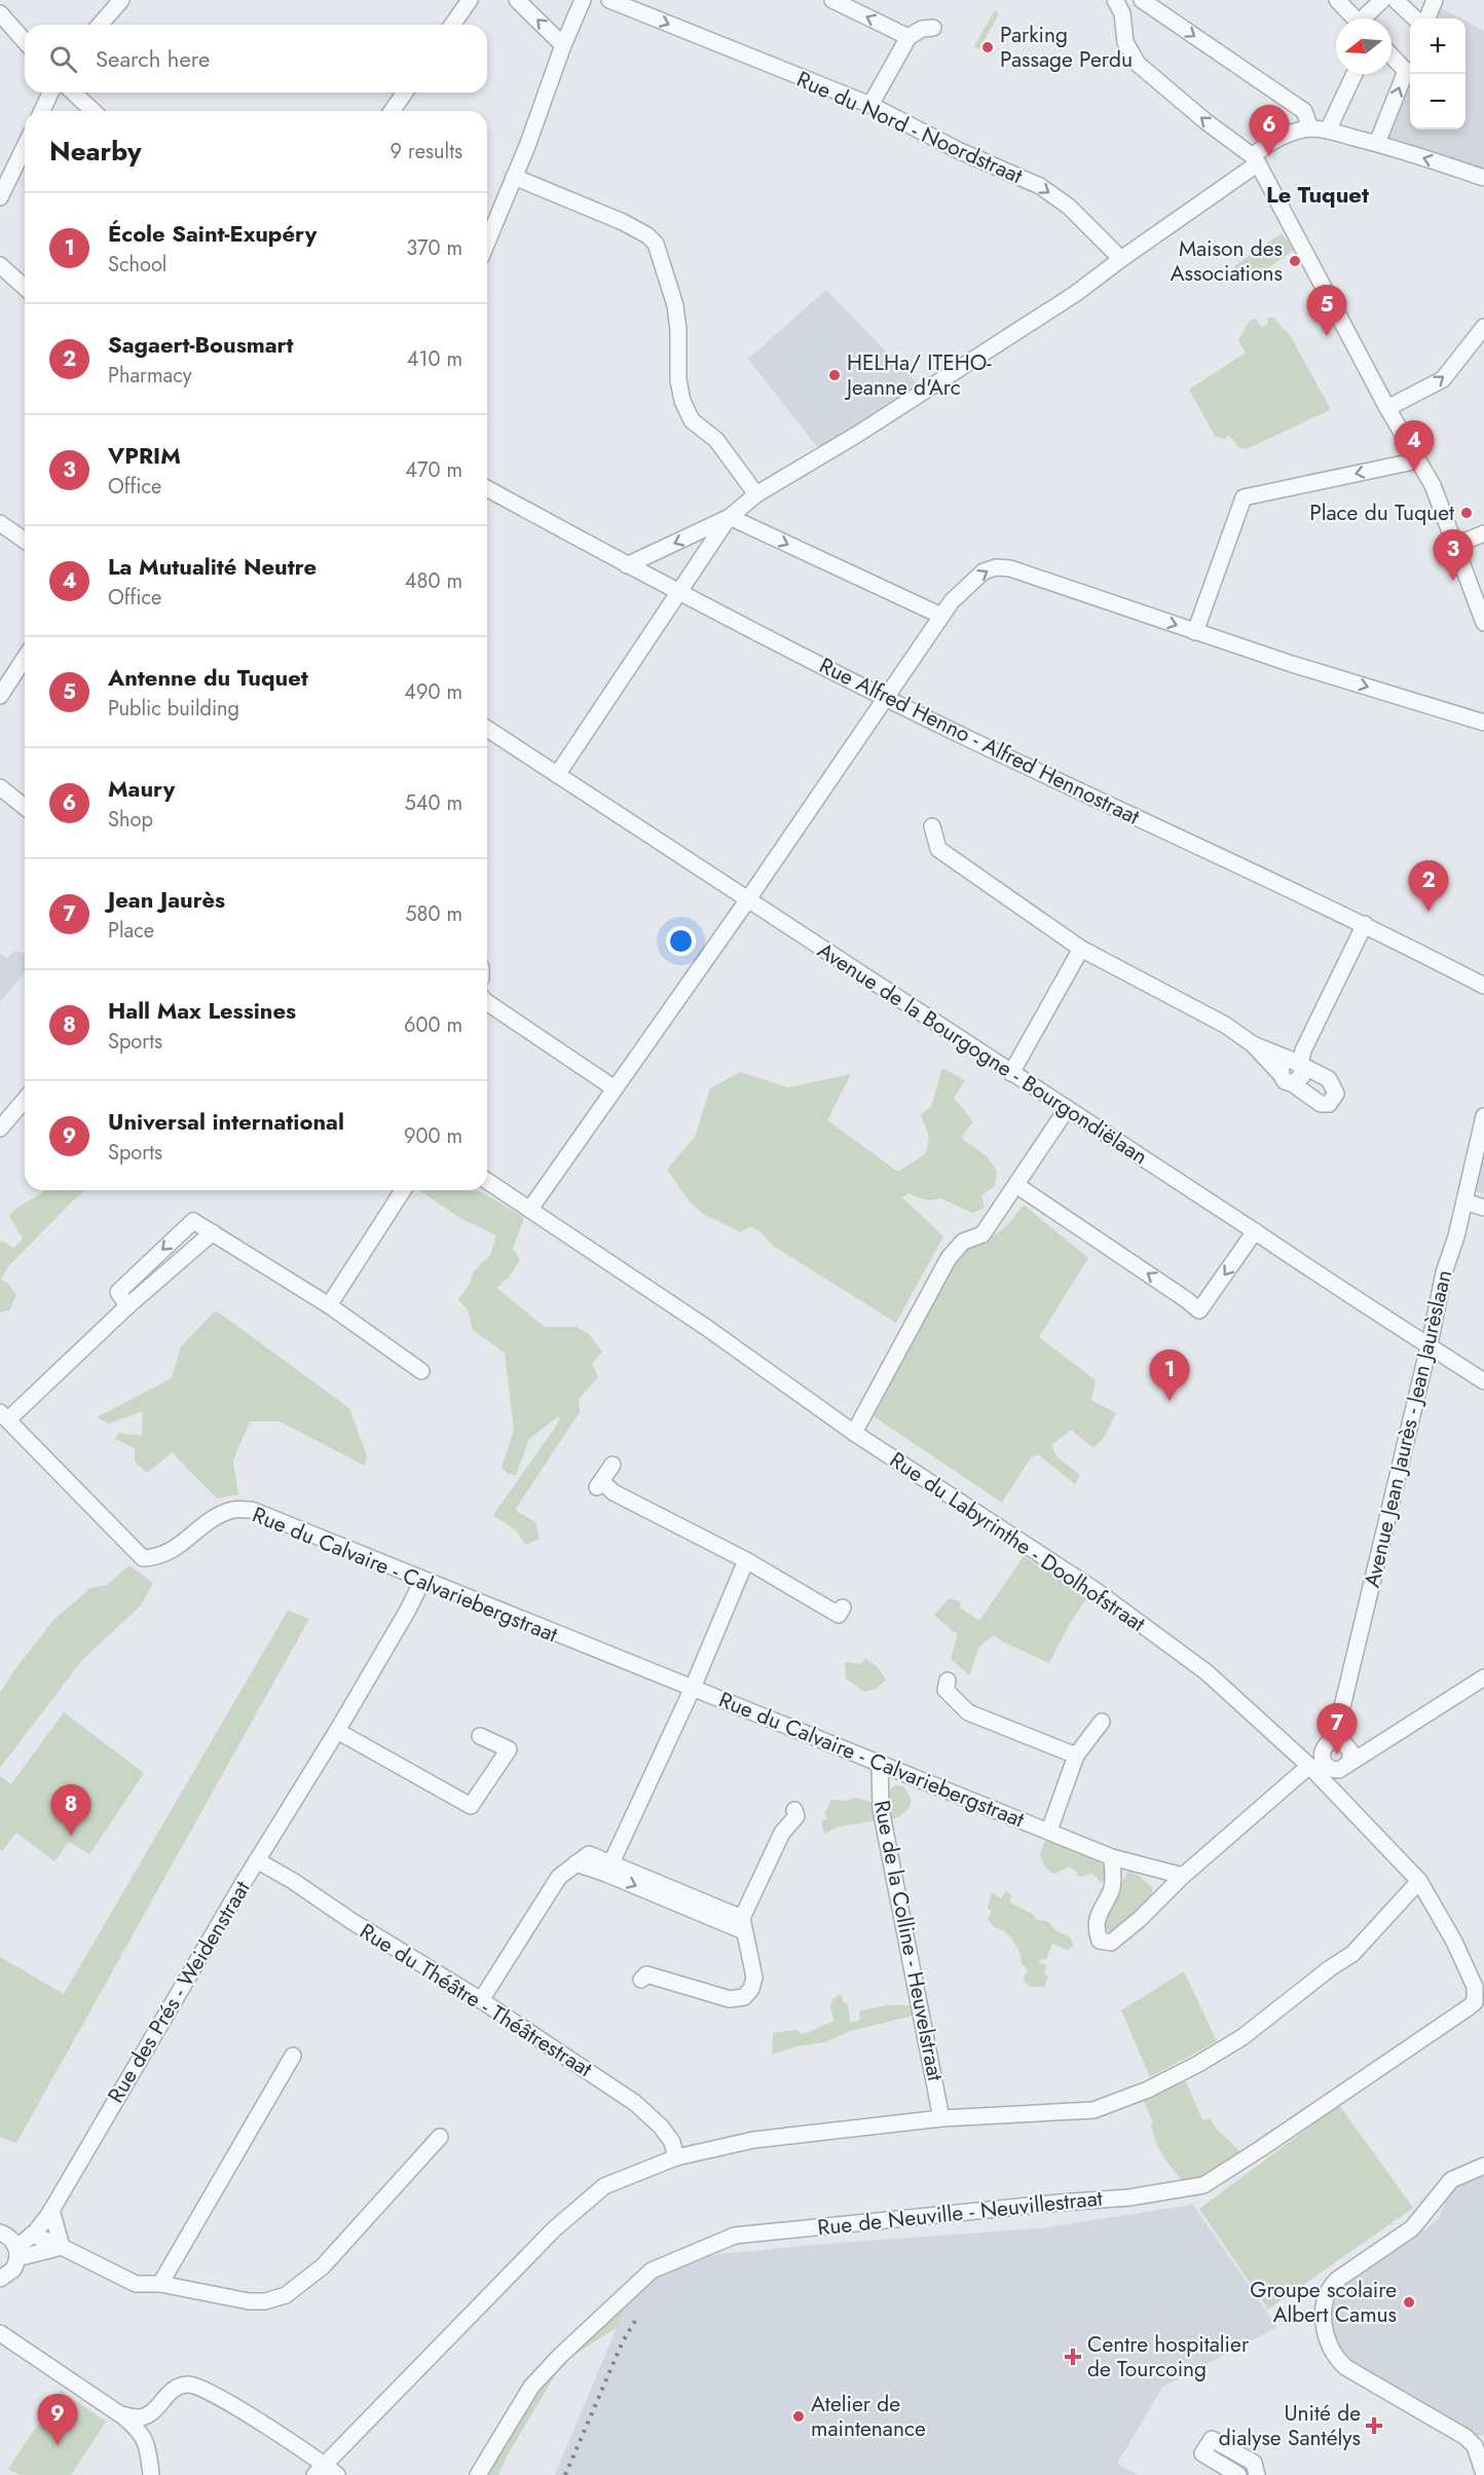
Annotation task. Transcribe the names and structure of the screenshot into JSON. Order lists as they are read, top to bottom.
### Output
{
  "streets": {
    "street": [
      "Rue du Nord - Noordstraat",
      "Rue Alfred Henno - Alfred Hennostraat",
      "Avenue de la Bourgogne - Bourgondiëlaan",
      "Avenue Jean Jaurès - Jean Jaurèslaan",
      "Rue du Labyrinthe - Doolhofstraat",
      "Rue du Calvaire - Calvariebergstraat",
      "Rue de la Colline - Heuvelstraat",
      "Rue des Prés - Weidenstraat",
      "Rue du Théâtre - Théâtrestraat",
      "Rue de Neuville - Neuvillestraat"
    ]
  },
  "crossings": [
    ["Avenue de la Bourgogne - Bourgondiëlaan", "Avenue Jean Jaurès - Jean Jaurèslaan"],
    ["Avenue Jean Jaurès - Jean Jaurèslaan", "Rue du Labyrinthe - Doolhofstraat"],
    ["Rue du Labyrinthe - Doolhofstraat", "Rue de Neuville - Neuvillestraat"],
    ["Rue du Calvaire - Calvariebergstraat", "Rue de la Colline - Heuvelstraat"],
    ["Rue du Calvaire - Calvariebergstraat", "Rue des Prés - Weidenstraat"],
    ["Rue des Prés - Weidenstraat", "Rue du Théâtre - Théâtrestraat"]
  ],
  "one_way": ["Rue du Nord - Noordstraat"],
  "districts": ["Le Tuquet"],
  "places": {
    "other": [
      "Parking Passage Perdu",
      "Maison des Associations",
      "HELHa/ ITEHO- Jeanne d'Arc",
      "Place du Tuquet",
      "Groupe scolaire Albert Camus",
      "Atelier de maintenance"
    ],
    "health": ["Centre hospitalier de Tourcoing", "Unité de dialyse Santélys"]
  },
  "north": "left",
  "page": {
    "map_buttons": ["+", "−"],
    "search": "Search here",
    "pins": [
      "6",
      "5",
      "4",
      "3",
      "2",
      "1",
      "7",
      "8",
      "9"
    ],
    "heading": ["Nearby", "9 results"],
    "list": [
      {
        "mark": "1",
        "name": "École Saint-Exupéry",
        "note": "School",
        "value": "370 m"
      },
      {
        "mark": "2",
        "name": "Sagaert-Bousmart",
        "note": "Pharmacy",
        "value": "410 m"
      },
      {
        "mark": "3",
        "name": "VPRIM",
        "note": "Office",
        "value": "470 m"
      },
      {
        "mark": "4",
        "name": "La Mutualité Neutre",
        "note": "Office",
        "value": "480 m"
      },
      {
        "mark": "5",
        "name": "Antenne du Tuquet",
        "note": "Public building",
        "value": "490 m"
      },
      {
        "mark": "6",
        "name": "Maury",
        "note": "Shop",
        "value": "540 m"
      },
      {
        "mark": "7",
        "name": "Jean Jaurès",
        "note": "Place",
        "value": "580 m"
      },
      {
        "mark": "8",
        "name": "Hall Max Lessines",
        "note": "Sports",
        "value": "600 m"
      },
      {
        "mark": "9",
        "name": "Universal international",
        "note": "Sports",
        "value": "900 m"
      }
    ]
  }
}
